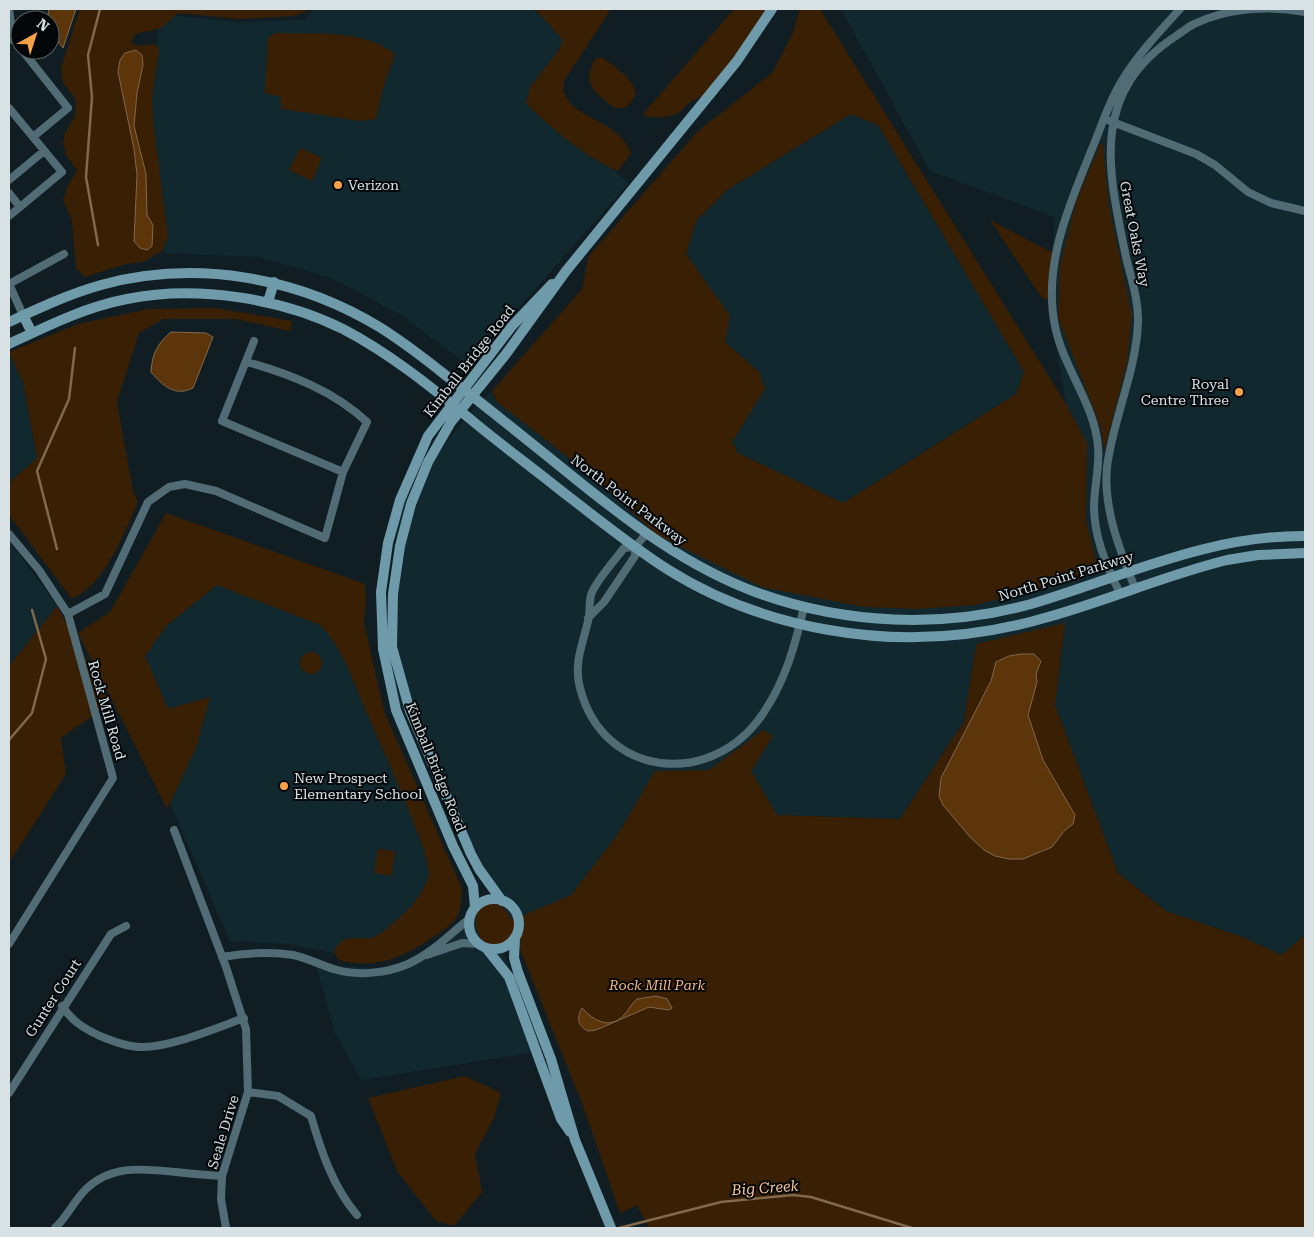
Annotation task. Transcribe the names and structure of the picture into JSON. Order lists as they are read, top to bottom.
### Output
{
  "streets": {
    "street": [
      "Great Oaks Way",
      "Kimball Bridge Road",
      "North Point Parkway",
      "Rock Mill Road",
      "Gunter Court",
      "Seale Drive"
    ]
  },
  "crossings": [
    ["Great Oaks Way", "North Point Parkway"],
    ["Kimball Bridge Road", "North Point Parkway"]
  ],
  "water": ["Big Creek"],
  "parks": ["Rock Mill Park"],
  "places": ["Verizon", "Royal Centre Three", "New Prospect Elementary School"],
  "north": "top right"
}
